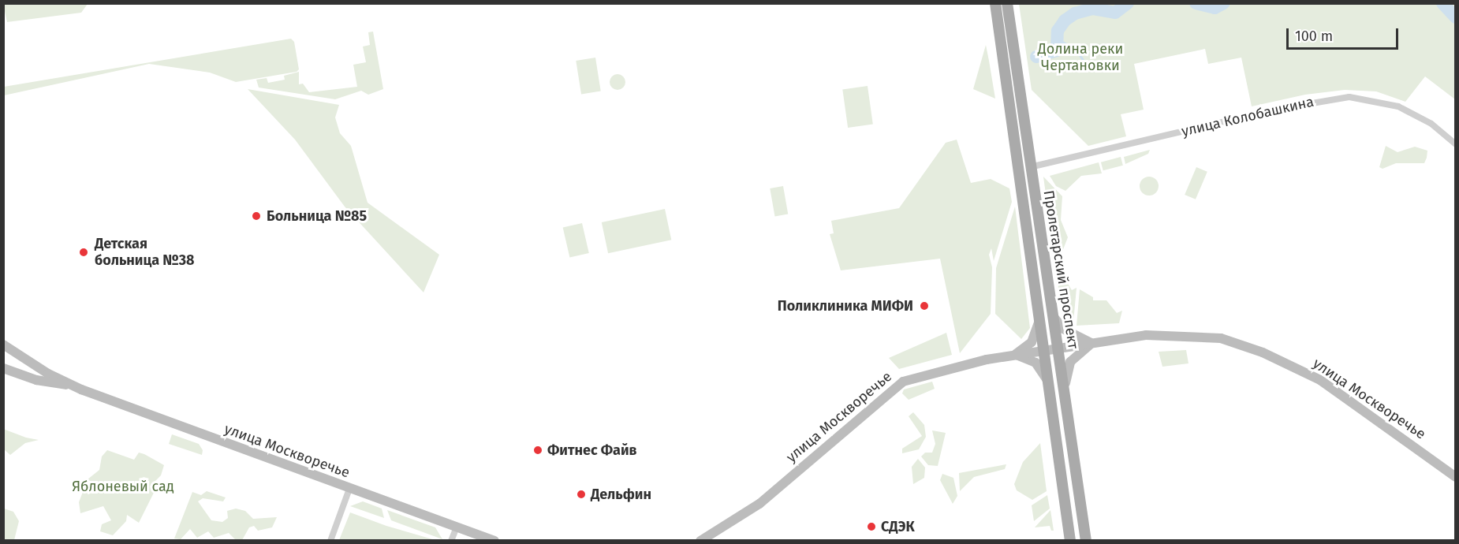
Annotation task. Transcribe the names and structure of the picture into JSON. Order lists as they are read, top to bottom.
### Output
{
  "streets": {
    "main road": ["Пролетарский проспект", "улица Москворечье"],
    "street": ["улица Колобашкина"]
  },
  "crossings": [
    ["улица Колобашкина", "Пролетарский проспект"],
    ["Пролетарский проспект", "улица Москворечье"]
  ],
  "parks": ["Долина реки Чертановки", "Яблоневый сад"],
  "places": [
    "Больница №85",
    "Детская больница №38",
    "Поликлиника МИФИ",
    "Фитнес Файв",
    "Дельфин",
    "СДЭК"
  ],
  "scale_bar": "100 m"
}
